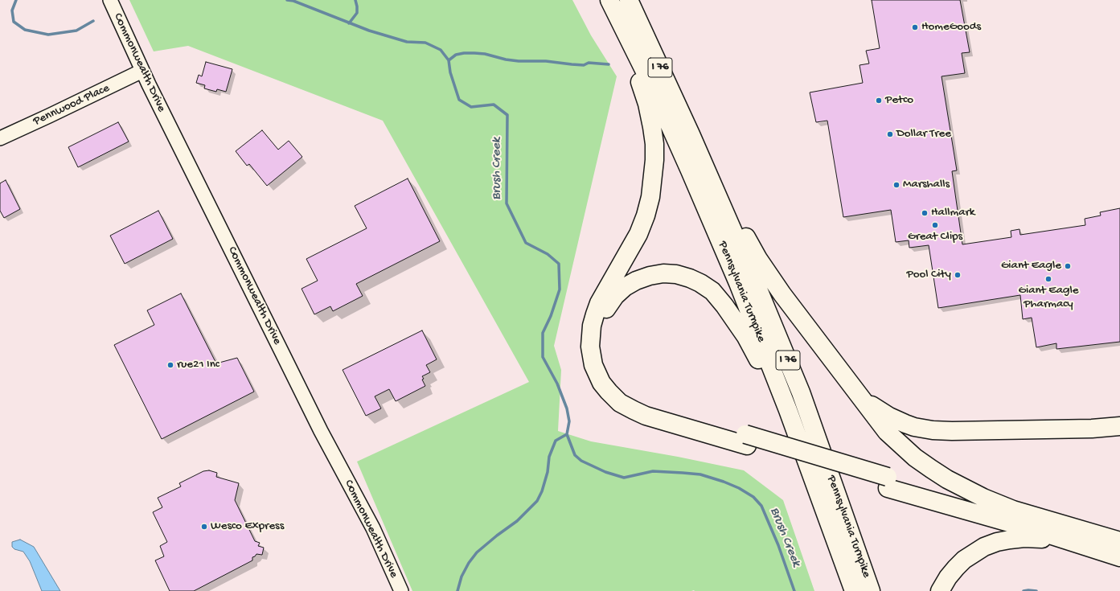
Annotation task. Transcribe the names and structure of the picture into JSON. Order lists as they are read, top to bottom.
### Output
{
  "streets": {
    "highway": ["I 76", "Pennsylvania Turnpike"],
    "street": ["Commonwealth Drive", "Pennwood Place"]
  },
  "crossings": [
    ["Commonwealth Drive", "Pennwood Place"]
  ],
  "water": ["Brush Creek"],
  "places": [
    "HomeGoods",
    "Petco",
    "Dollar Tree",
    "Marshalls",
    "Hallmark",
    "Great Clips",
    "Giant Eagle",
    "Pool City",
    "Giant Eagle Pharmacy",
    "rue21 Inc",
    "Wesco Express"
  ]
}
